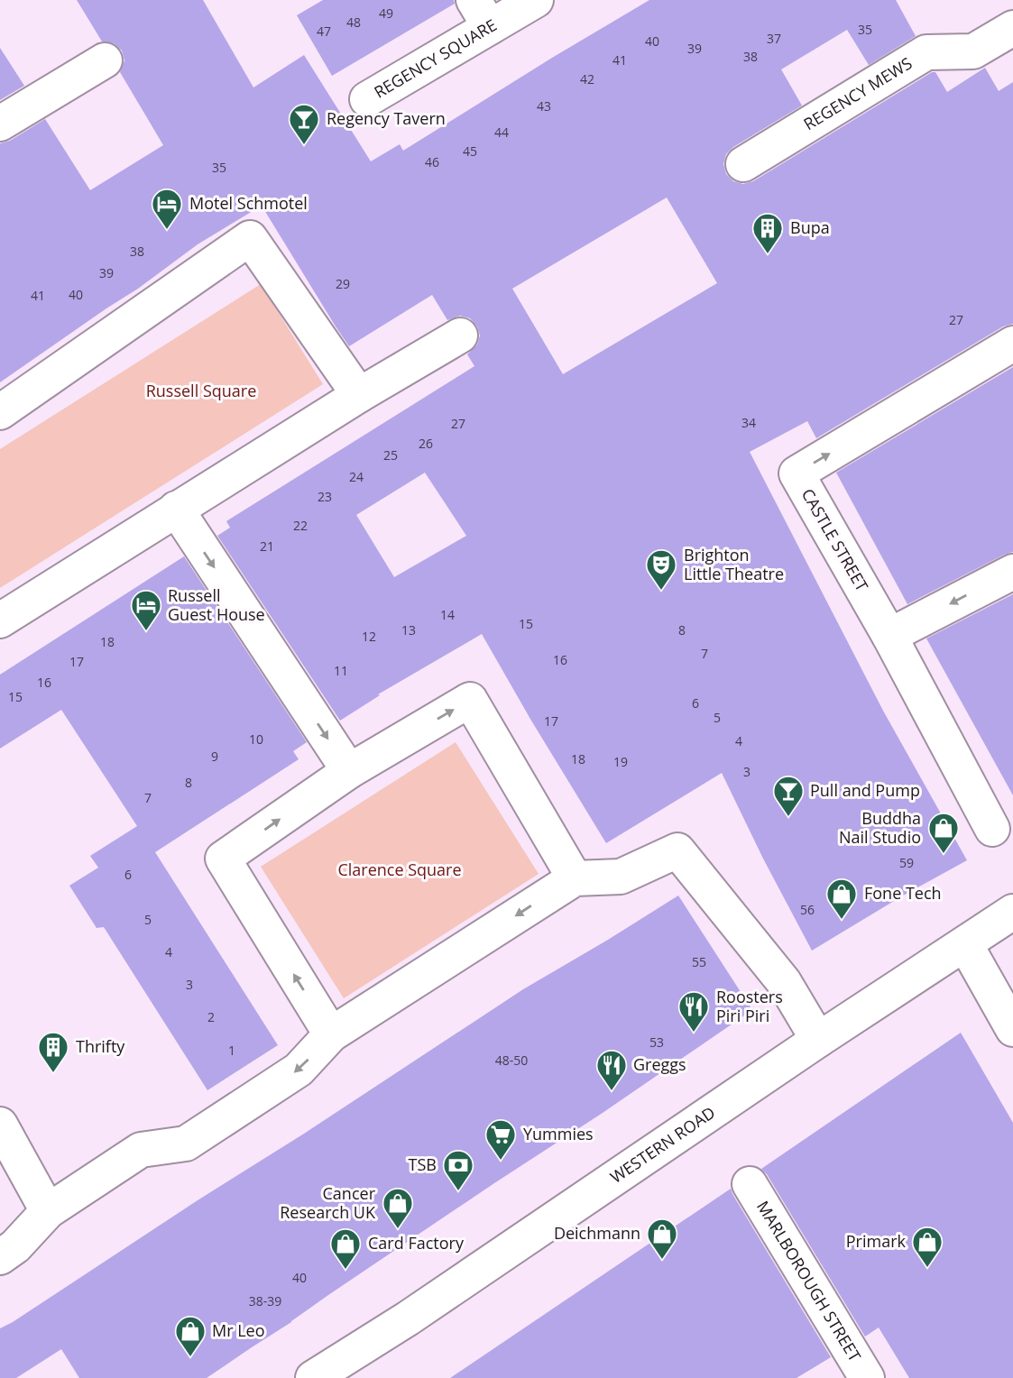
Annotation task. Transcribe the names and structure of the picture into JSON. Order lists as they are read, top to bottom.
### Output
{
  "streets": {
    "street": [
      "REGENCY SQUARE",
      "REGENCY MEWS",
      "CASTLE STREET",
      "WESTERN ROAD",
      "MARLBOROUGH STREET"
    ]
  },
  "parks": ["Russell Square", "Clarence Square"],
  "places": {
    "bar": ["Regency Tavern", "Pull and Pump"],
    "hotel": ["Motel Schmotel", "Russell Guest House"],
    "building": ["Bupa", "Thrifty"],
    "theatre": ["Brighton Little Theatre"],
    "shop": [
      "Buddha Nail Studio",
      "Fone Tech",
      "Cancer Research UK",
      "Deichmann",
      "Primark",
      "Card Factory",
      "Mr Leo"
    ],
    "restaurant": ["Roosters Piri Piri", "Greggs"],
    "supermarket": ["Yummies"],
    "bank": ["TSB"]
  },
  "house_numbers": [
    "49",
    "48",
    "35",
    "47",
    "37",
    "40",
    "39",
    "38",
    "41",
    "42",
    "43",
    "44",
    "45",
    "46",
    "35",
    "38",
    "39",
    "29",
    "40",
    "41",
    "27",
    "34",
    "27",
    "26",
    "25",
    "24",
    "23",
    "22",
    "21",
    "14",
    "15",
    "13",
    "8",
    "12",
    "18",
    "7",
    "16",
    "17",
    "11",
    "16",
    "15",
    "6",
    "5",
    "17",
    "10",
    "4",
    "9",
    "18",
    "19",
    "3",
    "8",
    "7",
    "59",
    "6",
    "56",
    "5",
    "4",
    "55",
    "3",
    "2",
    "53",
    "1",
    "48-50",
    "40",
    "38-39"
  ]
}
